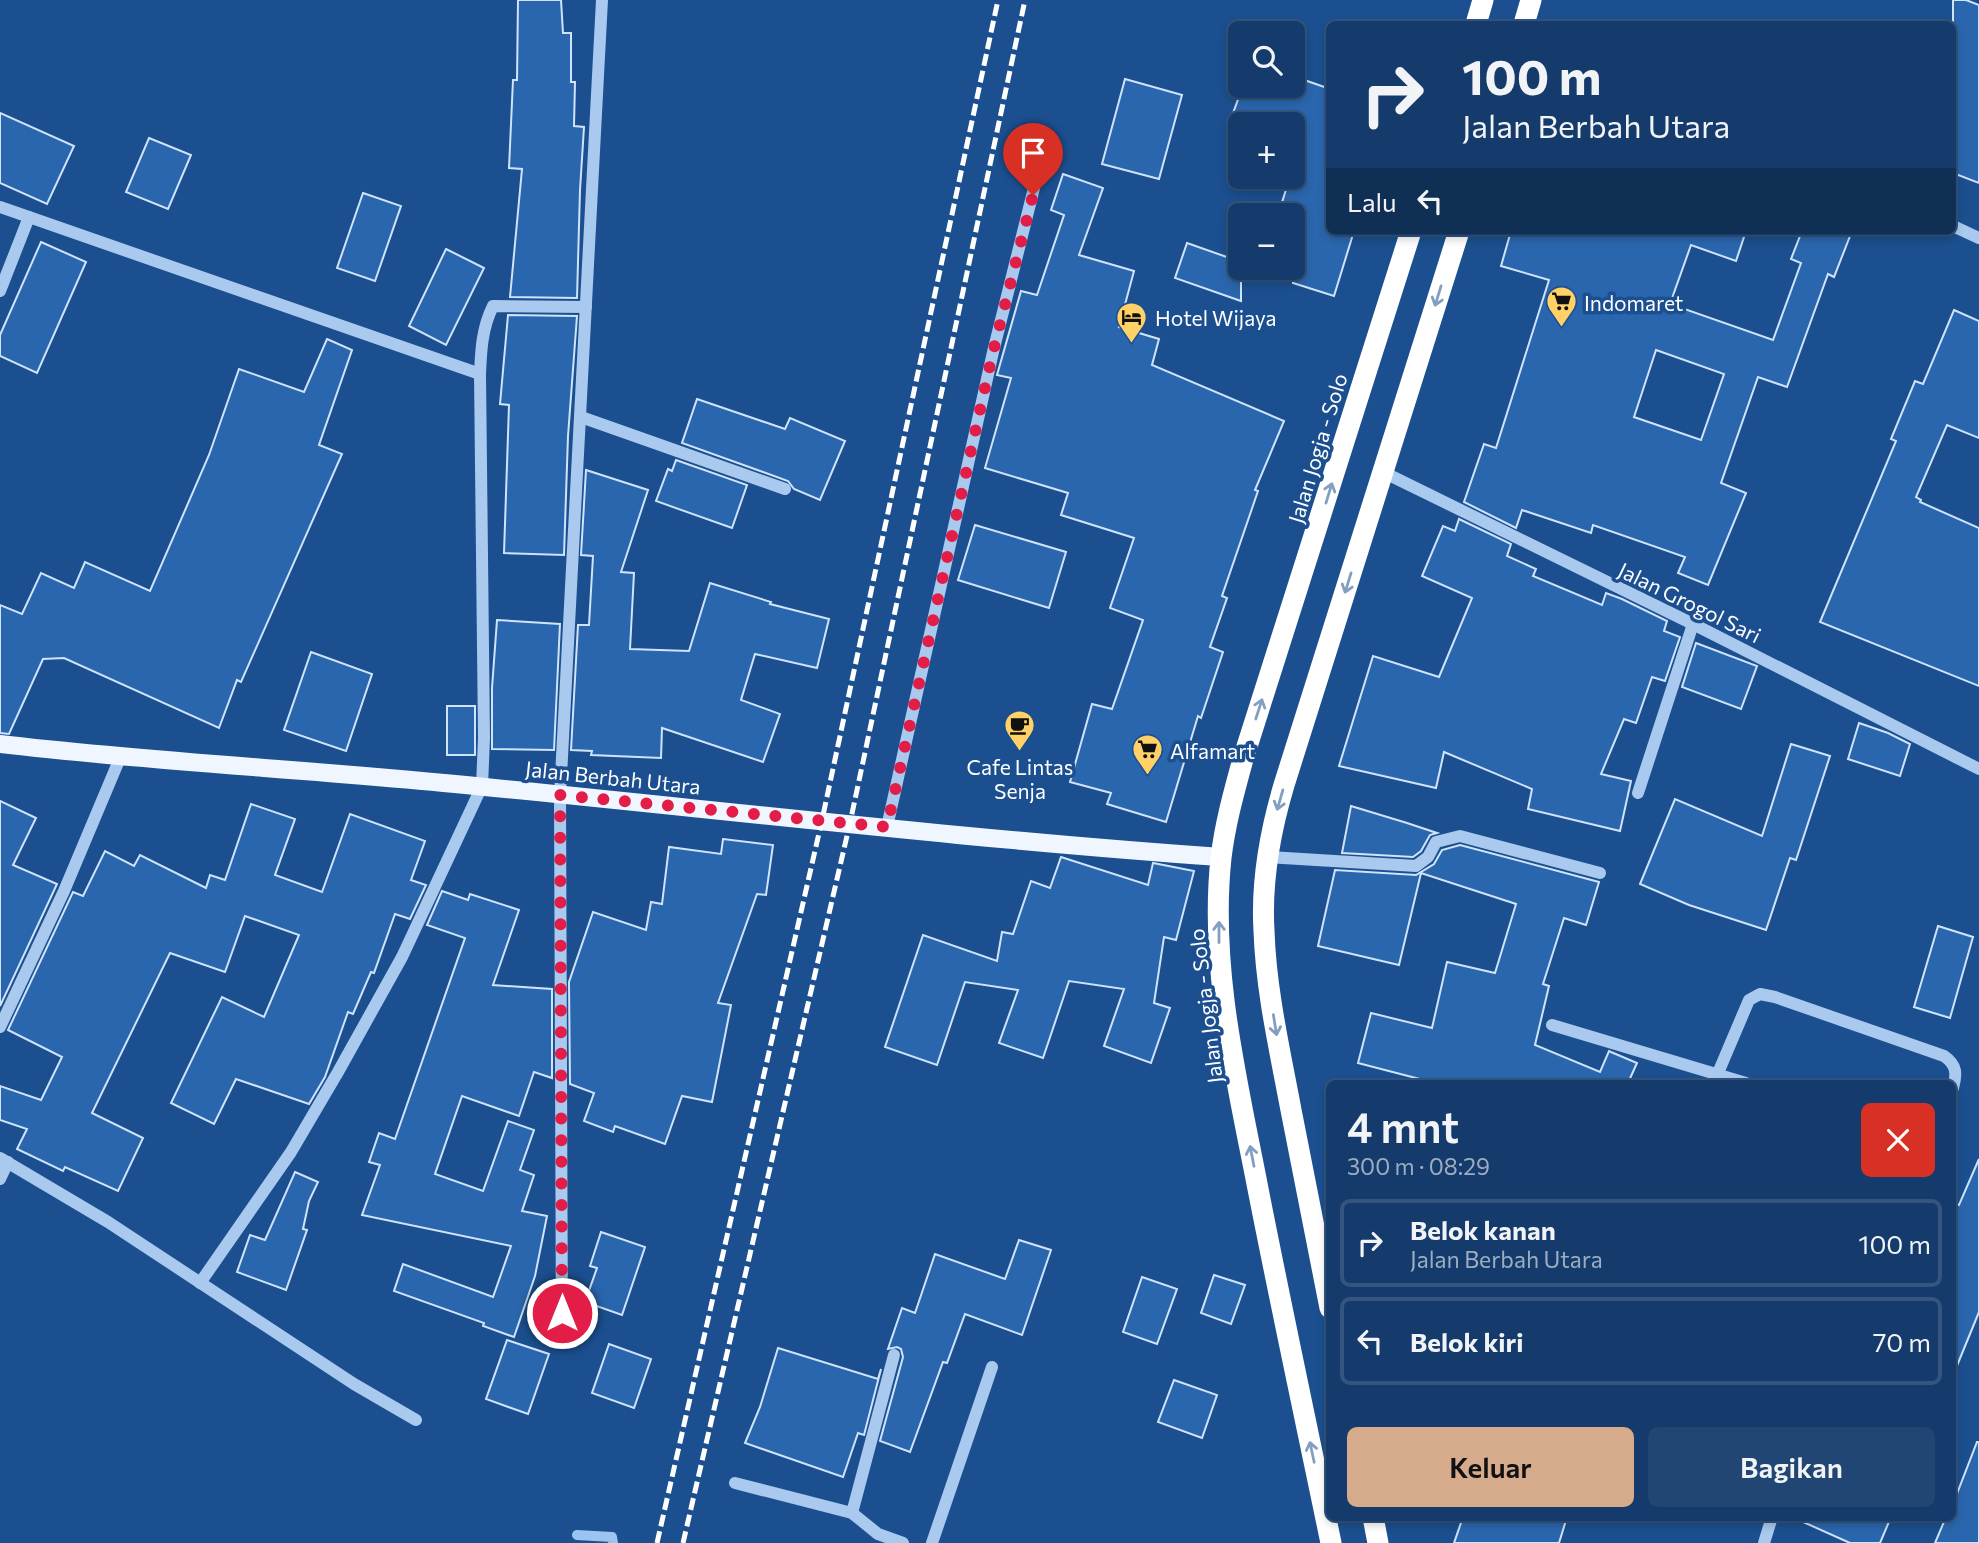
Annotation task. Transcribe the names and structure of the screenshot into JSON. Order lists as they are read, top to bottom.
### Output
{
  "streets": {
    "highway": ["Jalan Jogja - Solo"],
    "main road": ["Jalan Berbah Utara"],
    "street": ["Jalan Grogol Sari"]
  },
  "crossings": [
    ["Jalan Jogja - Solo", "Jalan Berbah Utara"]
  ],
  "places": {
    "supermarket": ["Indomaret", "Alfamart"],
    "hotel": ["Hotel Wijaya"],
    "cafe": ["Cafe Lintas Senja"]
  },
  "page": {
    "map_buttons": ["+", "−"],
    "turn": ["100 m", "Jalan Berbah Utara"],
    "then": "Lalu",
    "heading": ["4 mnt", "300 m · 08:29"],
    "list": [
      {
        "name": "Belok kanan",
        "note": "Jalan Berbah Utara",
        "value": "100 m"
      },
      {
        "name": "Belok kiri",
        "value": "70 m"
      }
    ],
    "buttons": ["Keluar", "Bagikan"]
  }
}
